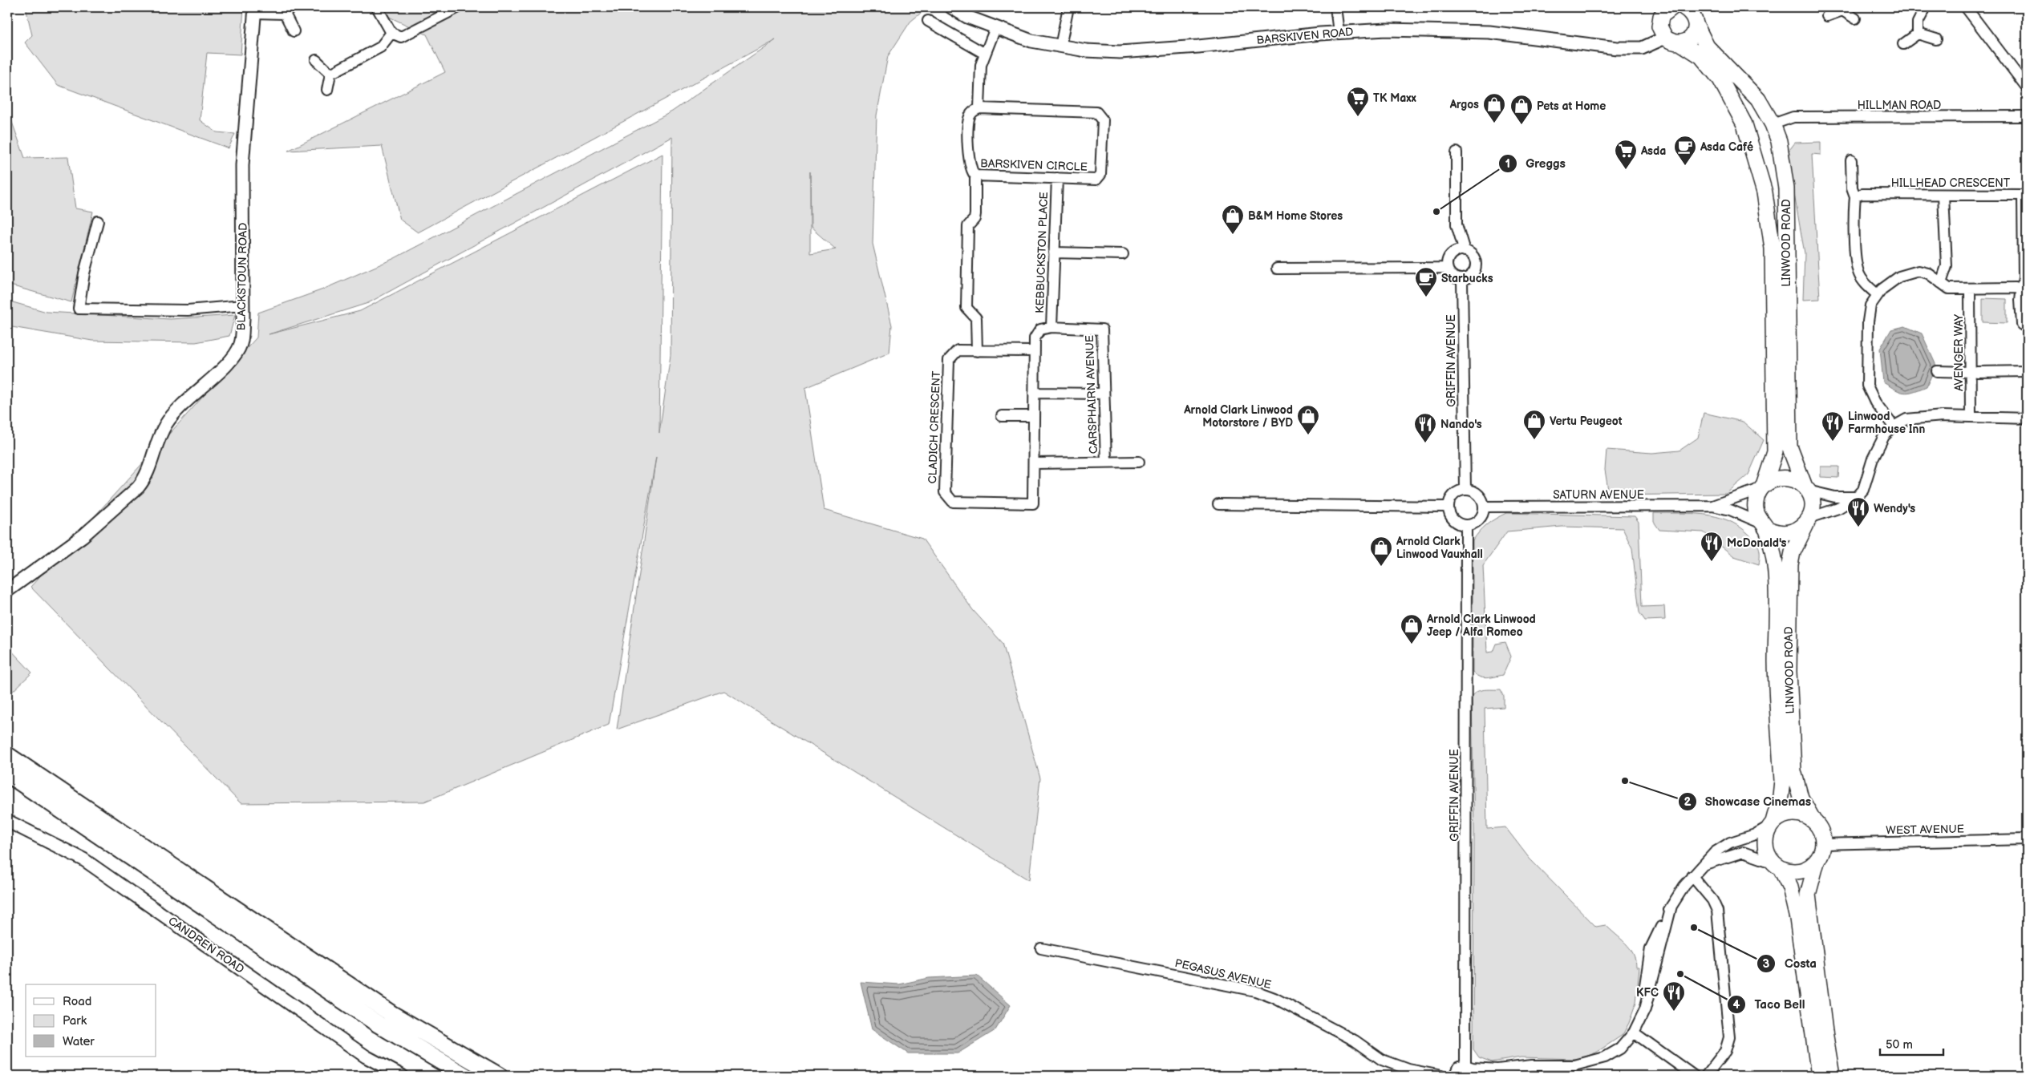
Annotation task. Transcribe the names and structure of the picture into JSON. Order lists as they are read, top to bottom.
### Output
{
  "streets": {
    "main road": ["LINWOOD ROAD"],
    "street": [
      "BARSKIVEN ROAD",
      "HILLMAN ROAD",
      "BARSKIVEN CIRCLE",
      "HILLHEAD CRESCENT",
      "KEBBUCKSTON PLACE",
      "BLACKSTOUN ROAD",
      "AVENGER WAY",
      "GRIFFIN AVENUE",
      "CARSPHAIRN AVENUE",
      "CLADICH CRESCENT",
      "SATURN AVENUE",
      "WEST AVENUE",
      "CANDREN ROAD",
      "PEGASUS AVENUE"
    ]
  },
  "crossings": [
    ["BARSKIVEN ROAD", "LINWOOD ROAD"],
    ["HILLMAN ROAD", "LINWOOD ROAD"],
    ["BARSKIVEN CIRCLE", "KEBBUCKSTON PLACE"],
    ["LINWOOD ROAD", "SATURN AVENUE"],
    ["LINWOOD ROAD", "WEST AVENUE"],
    ["KEBBUCKSTON PLACE", "CARSPHAIRN AVENUE"],
    ["GRIFFIN AVENUE", "SATURN AVENUE"],
    ["CARSPHAIRN AVENUE", "CLADICH CRESCENT"]
  ],
  "places": {
    "supermarket": ["TK Maxx", "Asda"],
    "shop": [
      "Argos",
      "Pets at Home",
      "B&M Home Stores",
      "Arnold Clark Linwood Motorstore / BYD",
      "Vertu Peugeot",
      "Arnold Clark Linwood Vauxhall",
      "Arnold Clark Linwood Jeep / Alfa Romeo"
    ],
    "cafe": ["Asda Café", "Starbucks"],
    "other": [
      "Greggs",
      "Showcase Cinemas",
      "Costa",
      "Taco Bell"
    ],
    "restaurant": [
      "Linwood Farmhouse Inn",
      "Nando's",
      "Wendy's",
      "McDonald's",
      "KFC"
    ]
  },
  "legend": ["Road", "Park", "Water"],
  "scale_bar": "50 m"
}
